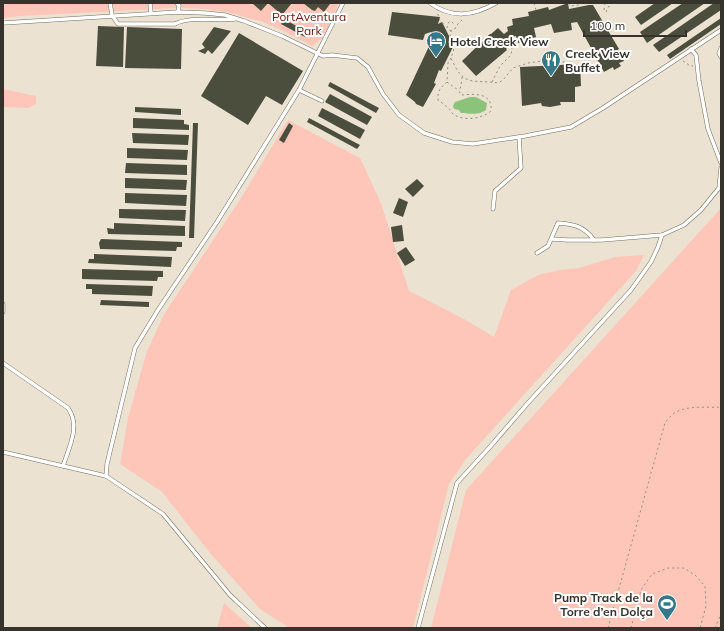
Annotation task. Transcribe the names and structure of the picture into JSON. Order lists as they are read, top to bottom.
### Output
{
  "parks": ["PortAventura Park"],
  "places": {
    "hotel": ["Hotel Creek View"],
    "restaurant": ["Creek View Buffet"],
    "sports": ["Pump Track de la Torre d’en Dolça"]
  },
  "scale_bar": "100 m"
}
